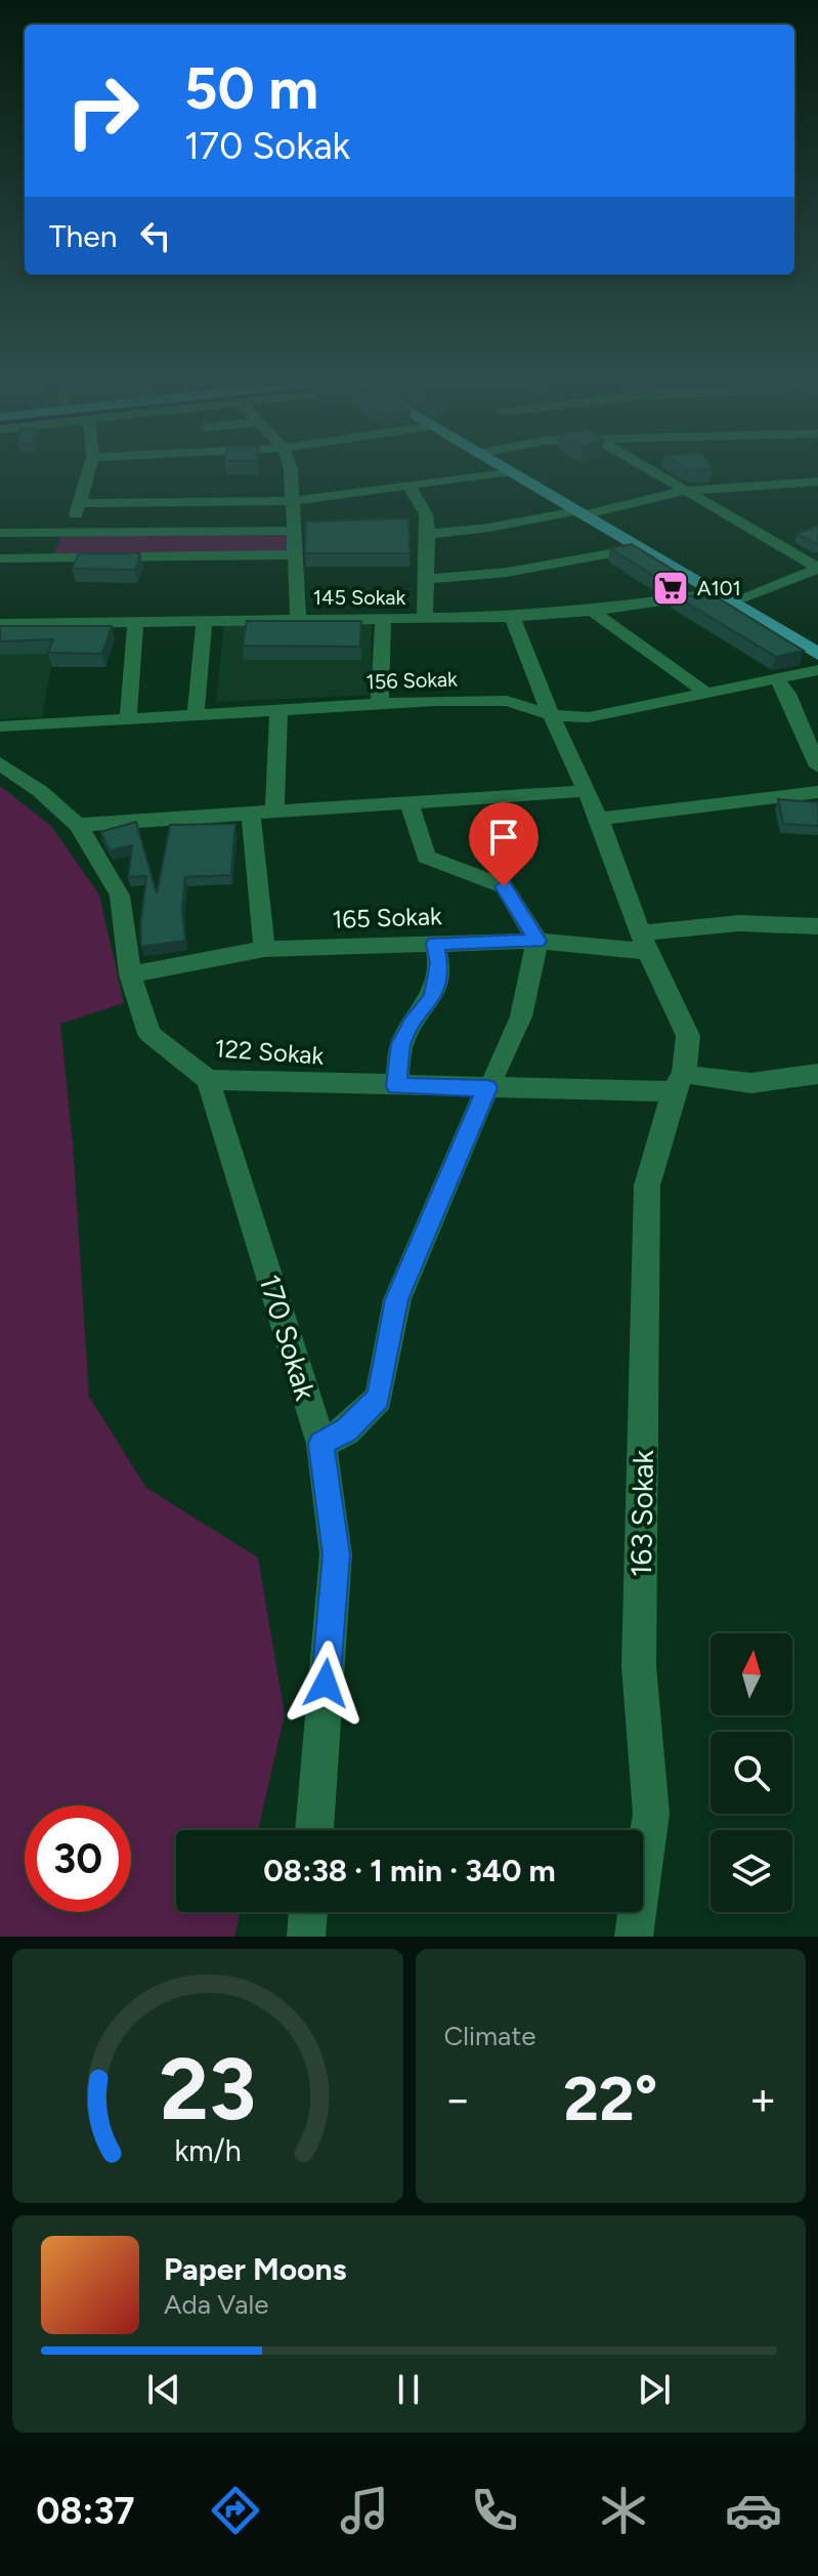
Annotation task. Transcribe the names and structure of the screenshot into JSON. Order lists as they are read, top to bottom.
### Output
{
  "streets": {
    "street": [
      "145 Sokak",
      "156 Sokak",
      "165 Sokak",
      "122 Sokak",
      "170 Sokak",
      "163 Sokak"
    ]
  },
  "crossings": [
    ["145 Sokak", "163 Sokak"],
    ["156 Sokak", "163 Sokak"],
    ["165 Sokak", "122 Sokak"],
    ["165 Sokak", "163 Sokak"],
    ["122 Sokak", "170 Sokak"],
    ["122 Sokak", "163 Sokak"]
  ],
  "places": {
    "supermarket": ["A101"]
  },
  "north": "top",
  "page": {
    "turn": ["50 m", "170 Sokak"],
    "then": "Then",
    "limit": "30",
    "trip": "08:38 · 1 min · 340 m",
    "tile": "Climate",
    "heat": ["−", "22°", "+"],
    "song": ["Paper Moons", "Ada Vale"],
    "tabs": "08:37",
    "gauge": ["23", "km/h"]
  }
}
